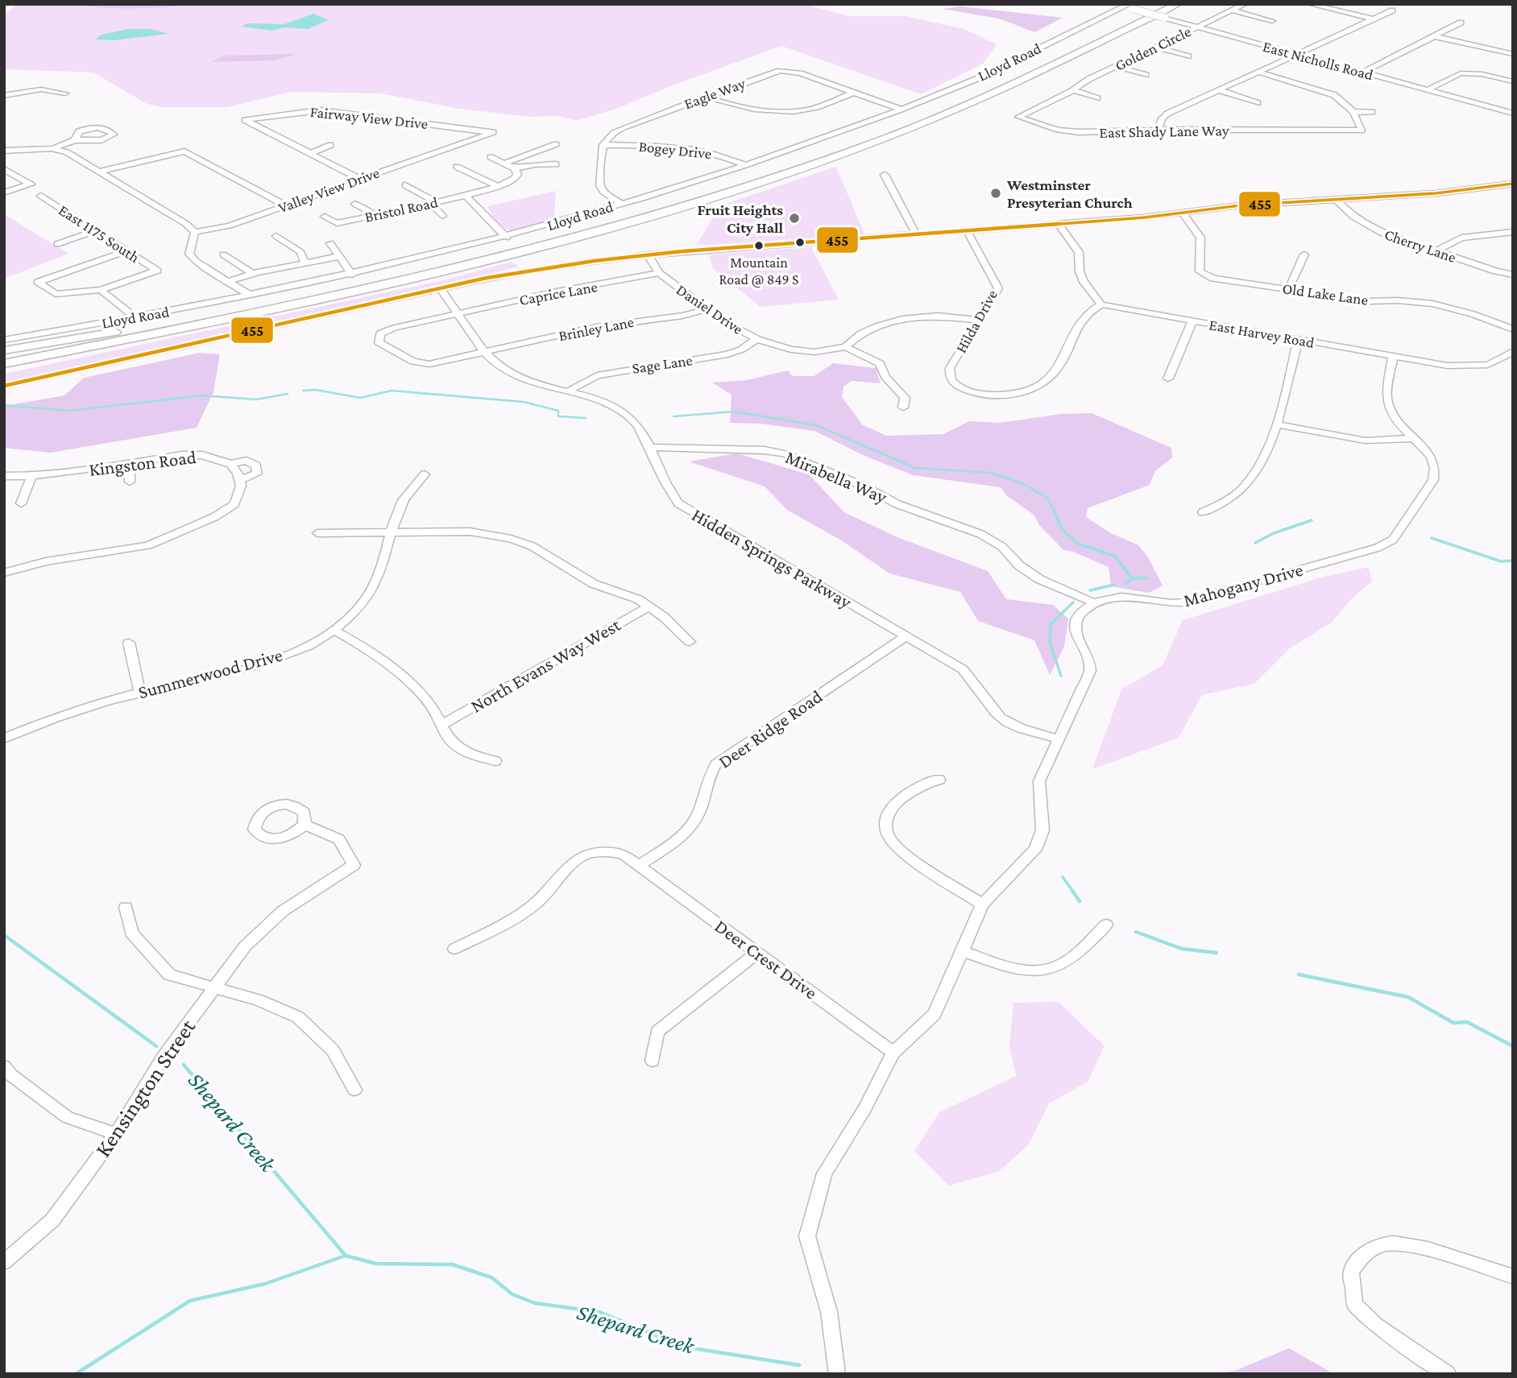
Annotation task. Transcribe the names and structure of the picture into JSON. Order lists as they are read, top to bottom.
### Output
{
  "streets": {
    "street": [
      "Golden Circle",
      "East Nicholls Road",
      "Lloyd Road",
      "Eagle Way",
      "Fairway View Drive",
      "East Shady Lane Way",
      "Bogey Drive",
      "Valley View Drive",
      "Bristol Road",
      "East 1175 South",
      "Cherry Lane",
      "Caprice Lane",
      "Old Lake Lane",
      "Daniel Drive",
      "Hilda Drive",
      "Brinley Lane",
      "East Harvey Road",
      "Sage Lane",
      "Kingston Road",
      "Mirabella Way",
      "Hidden Springs Parkway",
      "Mahogany Drive",
      "North Evans Way West",
      "Summerwood Drive",
      "Deer Ridge Road",
      "Deer Crest Drive",
      "Kensington Street"
    ]
  },
  "crossings": [
    ["Golden Circle", "East Nicholls Road"],
    ["Golden Circle", "East Shady Lane Way"],
    ["East Nicholls Road", "Lloyd Road"],
    ["Lloyd Road", "Eagle Way"],
    ["Lloyd Road", "Bogey Drive"],
    ["Eagle Way", "Bogey Drive"],
    ["Fairway View Drive", "Valley View Drive"],
    ["Caprice Lane", "Daniel Drive"],
    ["Caprice Lane", "Brinley Lane"],
    ["Caprice Lane", "Hidden Springs Parkway"],
    ["Daniel Drive", "Hilda Drive"],
    ["Daniel Drive", "Brinley Lane"],
    ["Daniel Drive", "Sage Lane"],
    ["Hilda Drive", "East Harvey Road"],
    ["Brinley Lane", "Hidden Springs Parkway"],
    ["East Harvey Road", "Mahogany Drive"],
    ["Sage Lane", "Hidden Springs Parkway"],
    ["Mirabella Way", "Hidden Springs Parkway"],
    ["Mirabella Way", "Mahogany Drive"],
    ["Hidden Springs Parkway", "Deer Ridge Road"],
    ["Deer Ridge Road", "Deer Crest Drive"]
  ],
  "water": ["Shepard Creek"],
  "places": ["Westminster Presyterian Church", "Fruit Heights City Hall", "Mountain Road @ 849 S"],
  "lines": ["transit line 455"]
}
